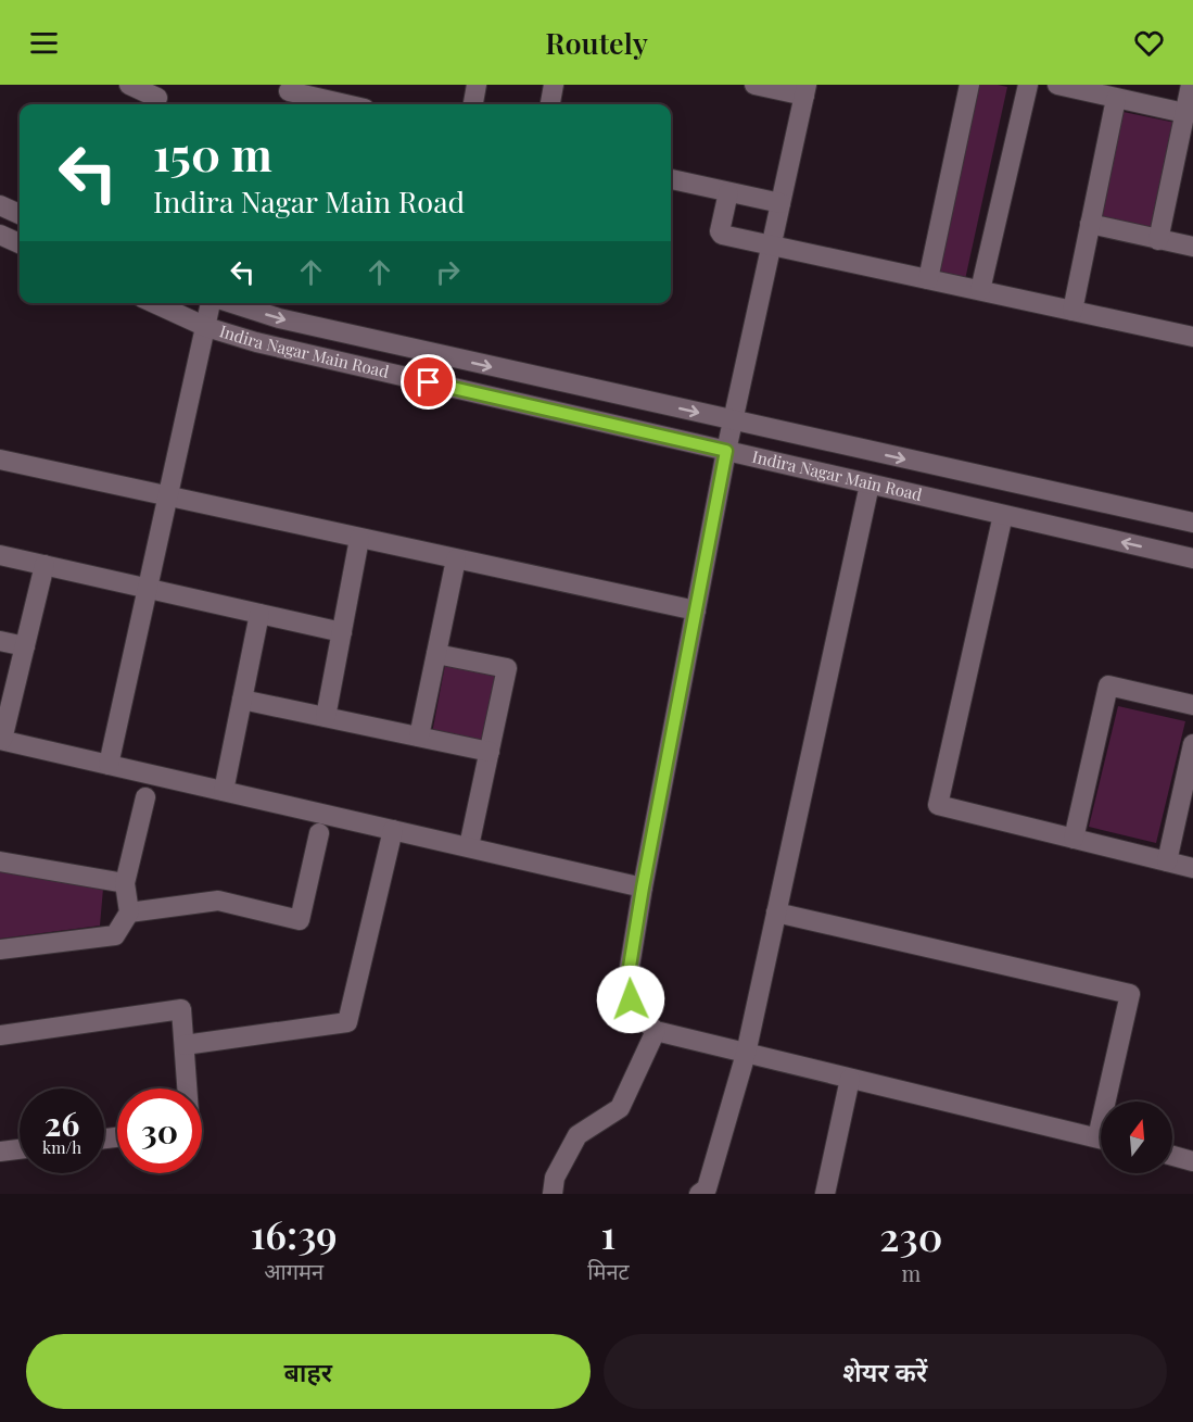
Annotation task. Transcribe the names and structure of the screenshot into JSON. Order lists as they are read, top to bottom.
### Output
{
  "streets": {
    "street": ["Indira Nagar Main Road"]
  },
  "north": "top",
  "page": {
    "header": "Routely",
    "turn": ["150 m", "Indira Nagar Main Road"],
    "speed": "26 km/h",
    "limit": "30",
    "eta": [
      "16:39",
      "आगमन",
      "1",
      "मिनट",
      "230",
      "m"
    ],
    "buttons": ["बाहर", "शेयर करें"]
  }
}
